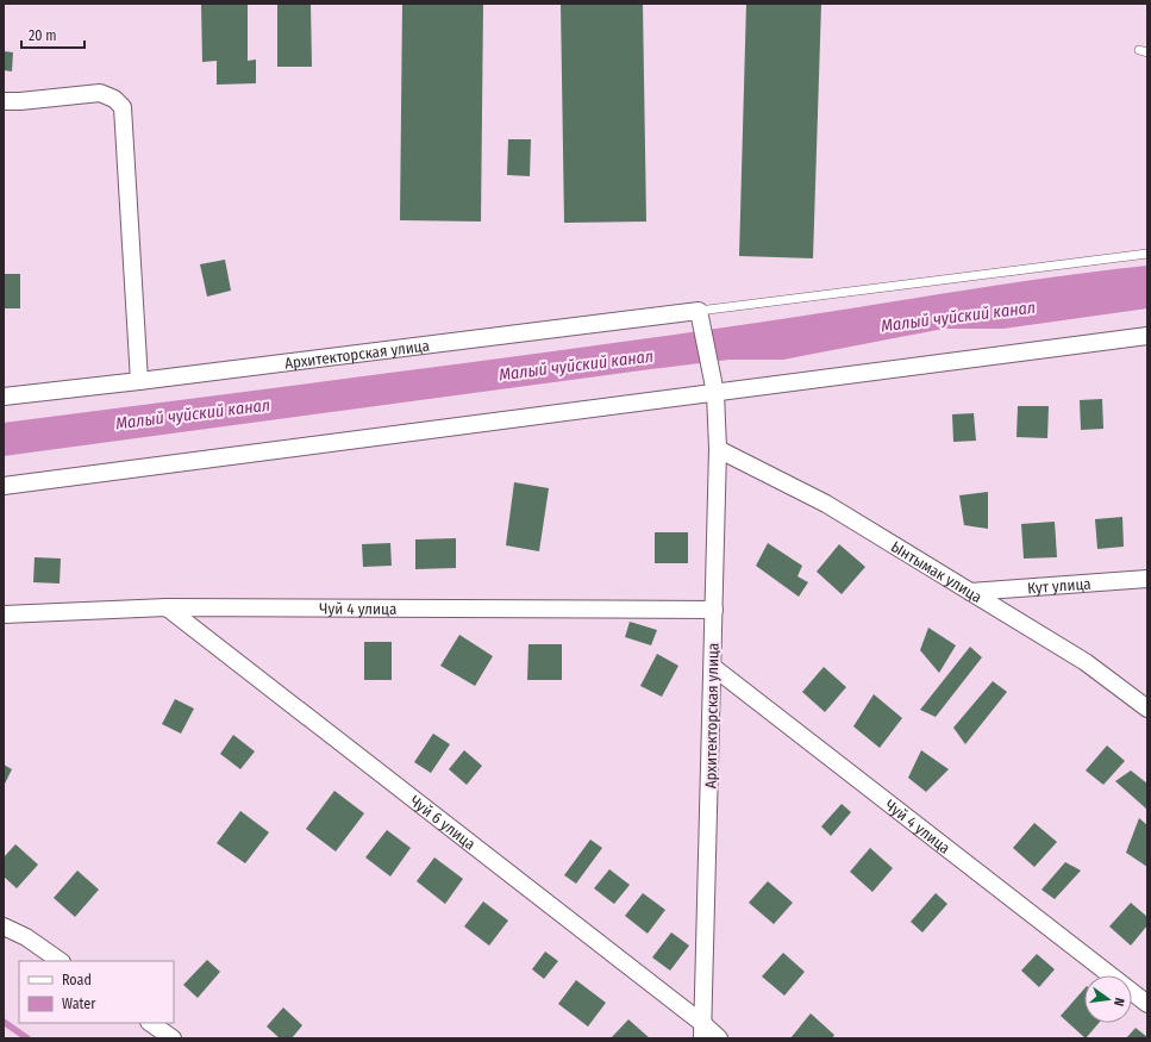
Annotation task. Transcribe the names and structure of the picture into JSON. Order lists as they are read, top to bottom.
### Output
{
  "streets": {
    "street": [
      "Архитекторская улица",
      "Ынтымак улица",
      "Кут улица",
      "Чуй 4 улица",
      "Чуй 6 улица"
    ]
  },
  "crossings": [
    ["Архитекторская улица", "Ынтымак улица"],
    ["Архитекторская улица", "Чуй 4 улица"],
    ["Архитекторская улица", "Чуй 6 улица"],
    ["Ынтымак улица", "Кут улица"],
    ["Чуй 4 улица", "Чуй 6 улица"]
  ],
  "water": ["Малый чуйский канал"],
  "legend": ["Road", "Water"],
  "scale_bar": "20 m",
  "north": "right"
}
